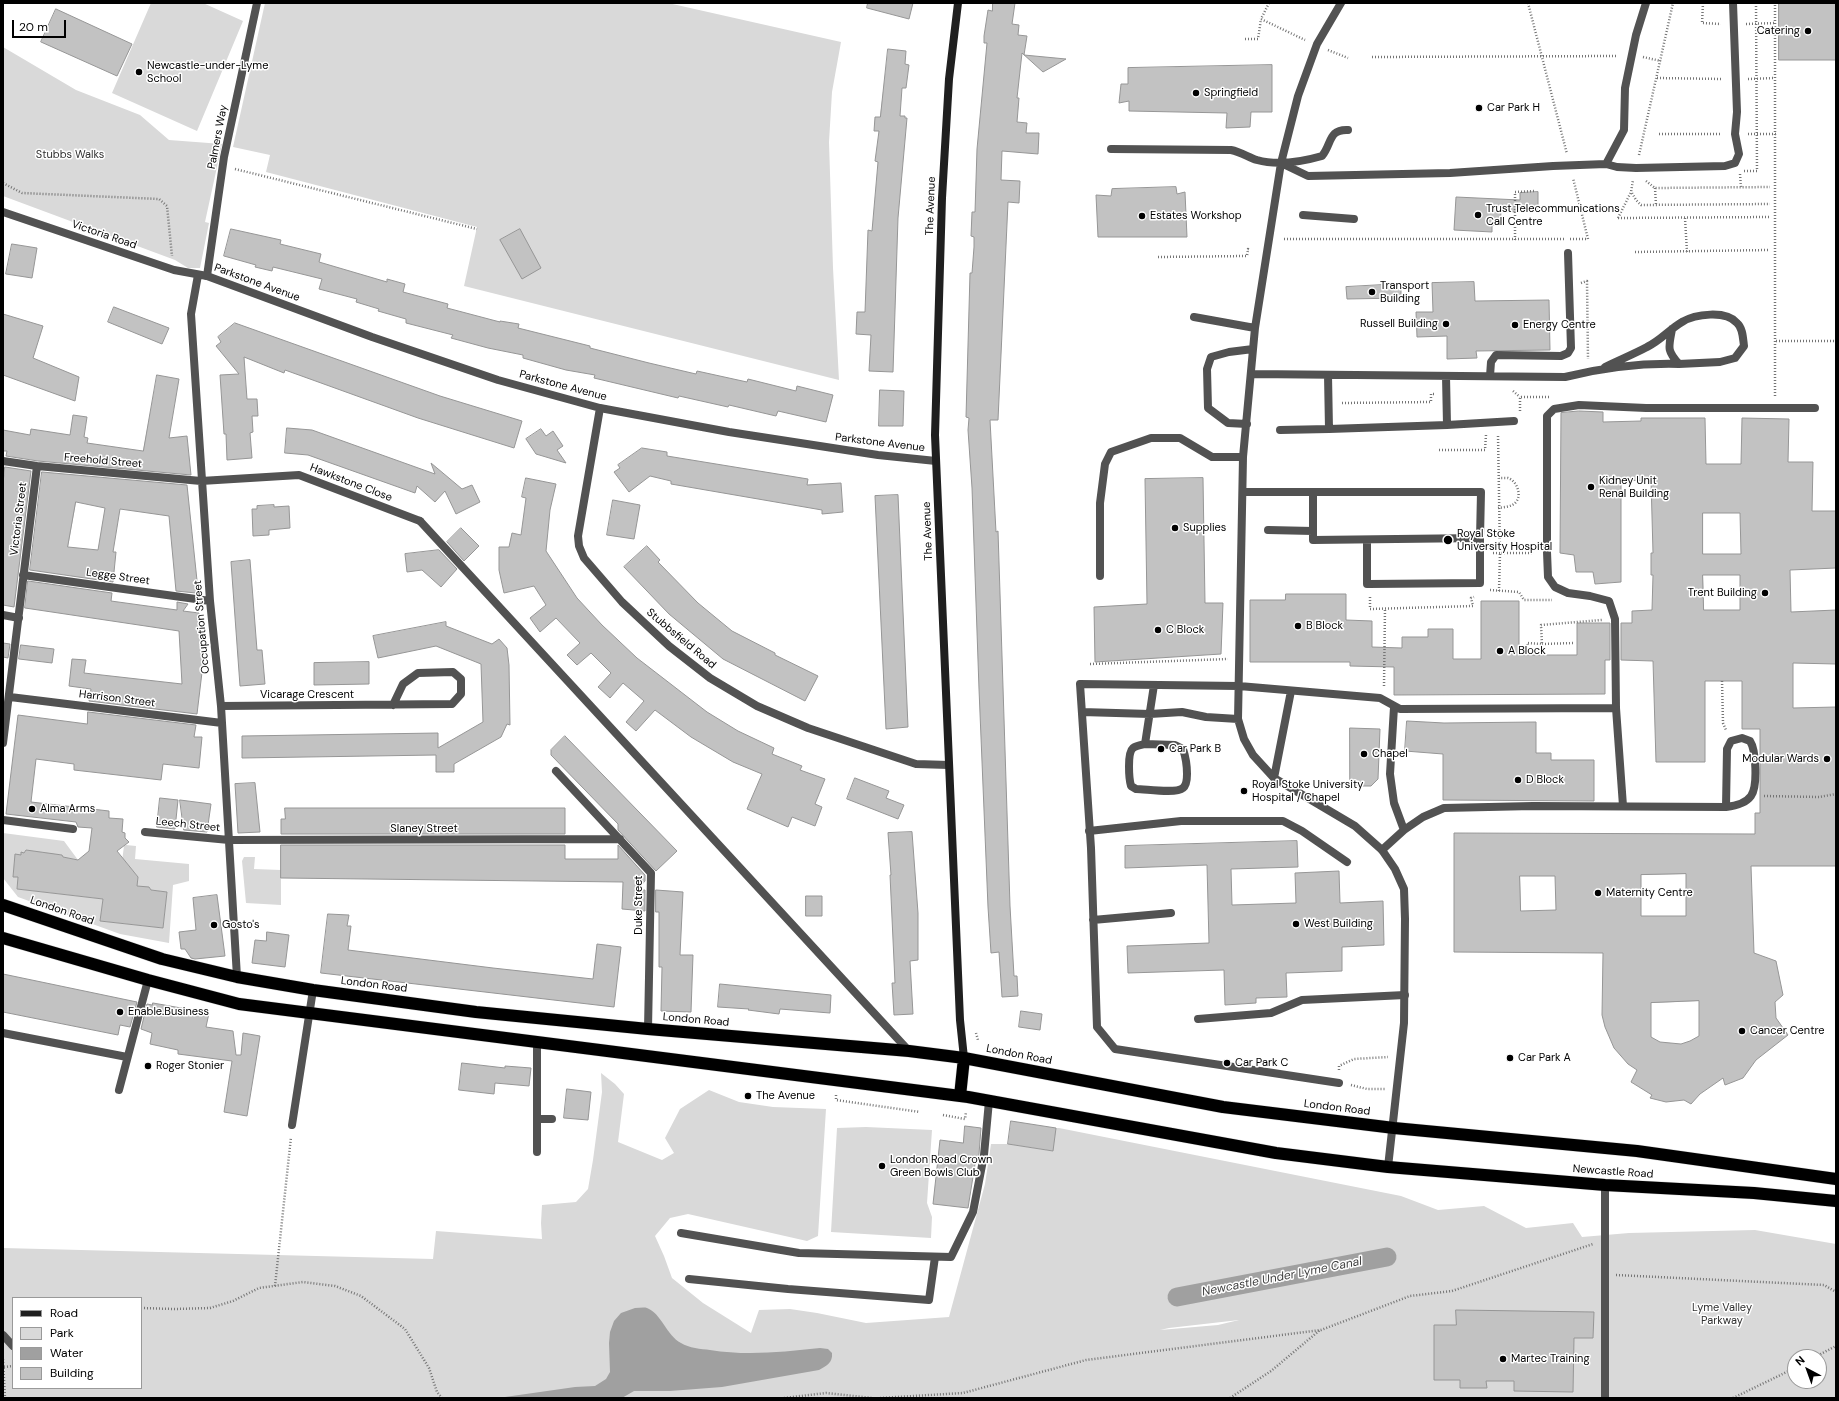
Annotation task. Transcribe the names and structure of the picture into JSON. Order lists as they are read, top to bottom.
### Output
{
  "streets": {
    "highway": ["London Road", "Newcastle Road"],
    "street": [
      "Palmers Way",
      "The Avenue",
      "Victoria Road",
      "Parkstone Avenue",
      "Freehold Street",
      "Hawkstone Close",
      "Victoria Street",
      "Legge Street",
      "Occupation Street",
      "Stubbsfield Road",
      "Vicarage Crescent",
      "Harrison Street",
      "Leech Street",
      "Slaney Street",
      "Duke Street"
    ]
  },
  "crossings": [
    ["Palmers Way", "Victoria Road"],
    ["Palmers Way", "Parkstone Avenue"],
    ["Palmers Way", "Occupation Street"],
    ["The Avenue", "Parkstone Avenue"],
    ["The Avenue", "Stubbsfield Road"],
    ["The Avenue", "London Road"],
    ["Victoria Road", "Parkstone Avenue"],
    ["Victoria Road", "Occupation Street"],
    ["Parkstone Avenue", "Occupation Street"],
    ["Parkstone Avenue", "Stubbsfield Road"],
    ["Freehold Street", "Hawkstone Close"],
    ["Freehold Street", "Victoria Street"],
    ["Freehold Street", "Occupation Street"],
    ["Hawkstone Close", "Occupation Street"],
    ["Hawkstone Close", "London Road"],
    ["Victoria Street", "Legge Street"],
    ["Victoria Street", "Harrison Street"],
    ["Legge Street", "Occupation Street"],
    ["Occupation Street", "Vicarage Crescent"],
    ["Occupation Street", "Harrison Street"],
    ["Occupation Street", "Leech Street"],
    ["Occupation Street", "Slaney Street"],
    ["Occupation Street", "London Road"],
    ["Leech Street", "Slaney Street"],
    ["Slaney Street", "Duke Street"],
    ["Duke Street", "London Road"],
    ["London Road", "Newcastle Road"]
  ],
  "water": ["Newcastle Under Lyme Canal"],
  "parks": ["Stubbs Walks", "Lyme Valley Parkway"],
  "places": [
    "Catering",
    "Newcastle-under-Lyme School",
    "Springfield",
    "Car Park H",
    "Trust Telecommunications Call Centre",
    "Estates Workshop",
    "Transport Building",
    "Russell Building",
    "Energy Centre",
    "Kidney Unit Renal Building",
    "Supplies",
    "Royal Stoke University Hospital",
    "Trent Building",
    "B Block",
    "C Block",
    "A Block",
    "Car Park B",
    "Chapel",
    "Modular Wards",
    "D Block",
    "Royal Stoke University Hospital / Chapel",
    "Alma Arms",
    "Maternity Centre",
    "West Building",
    "Gosto's",
    "Enable.Business",
    "Cancer Centre",
    "Car Park A",
    "Car Park C",
    "Roger Stonier",
    "The Avenue",
    "London Road Crown Green Bowls Club",
    "Martec Training"
  ],
  "legend": [
    "Road",
    "Park",
    "Water",
    "Building"
  ],
  "scale_bar": "20 m",
  "north": "top left"
}
